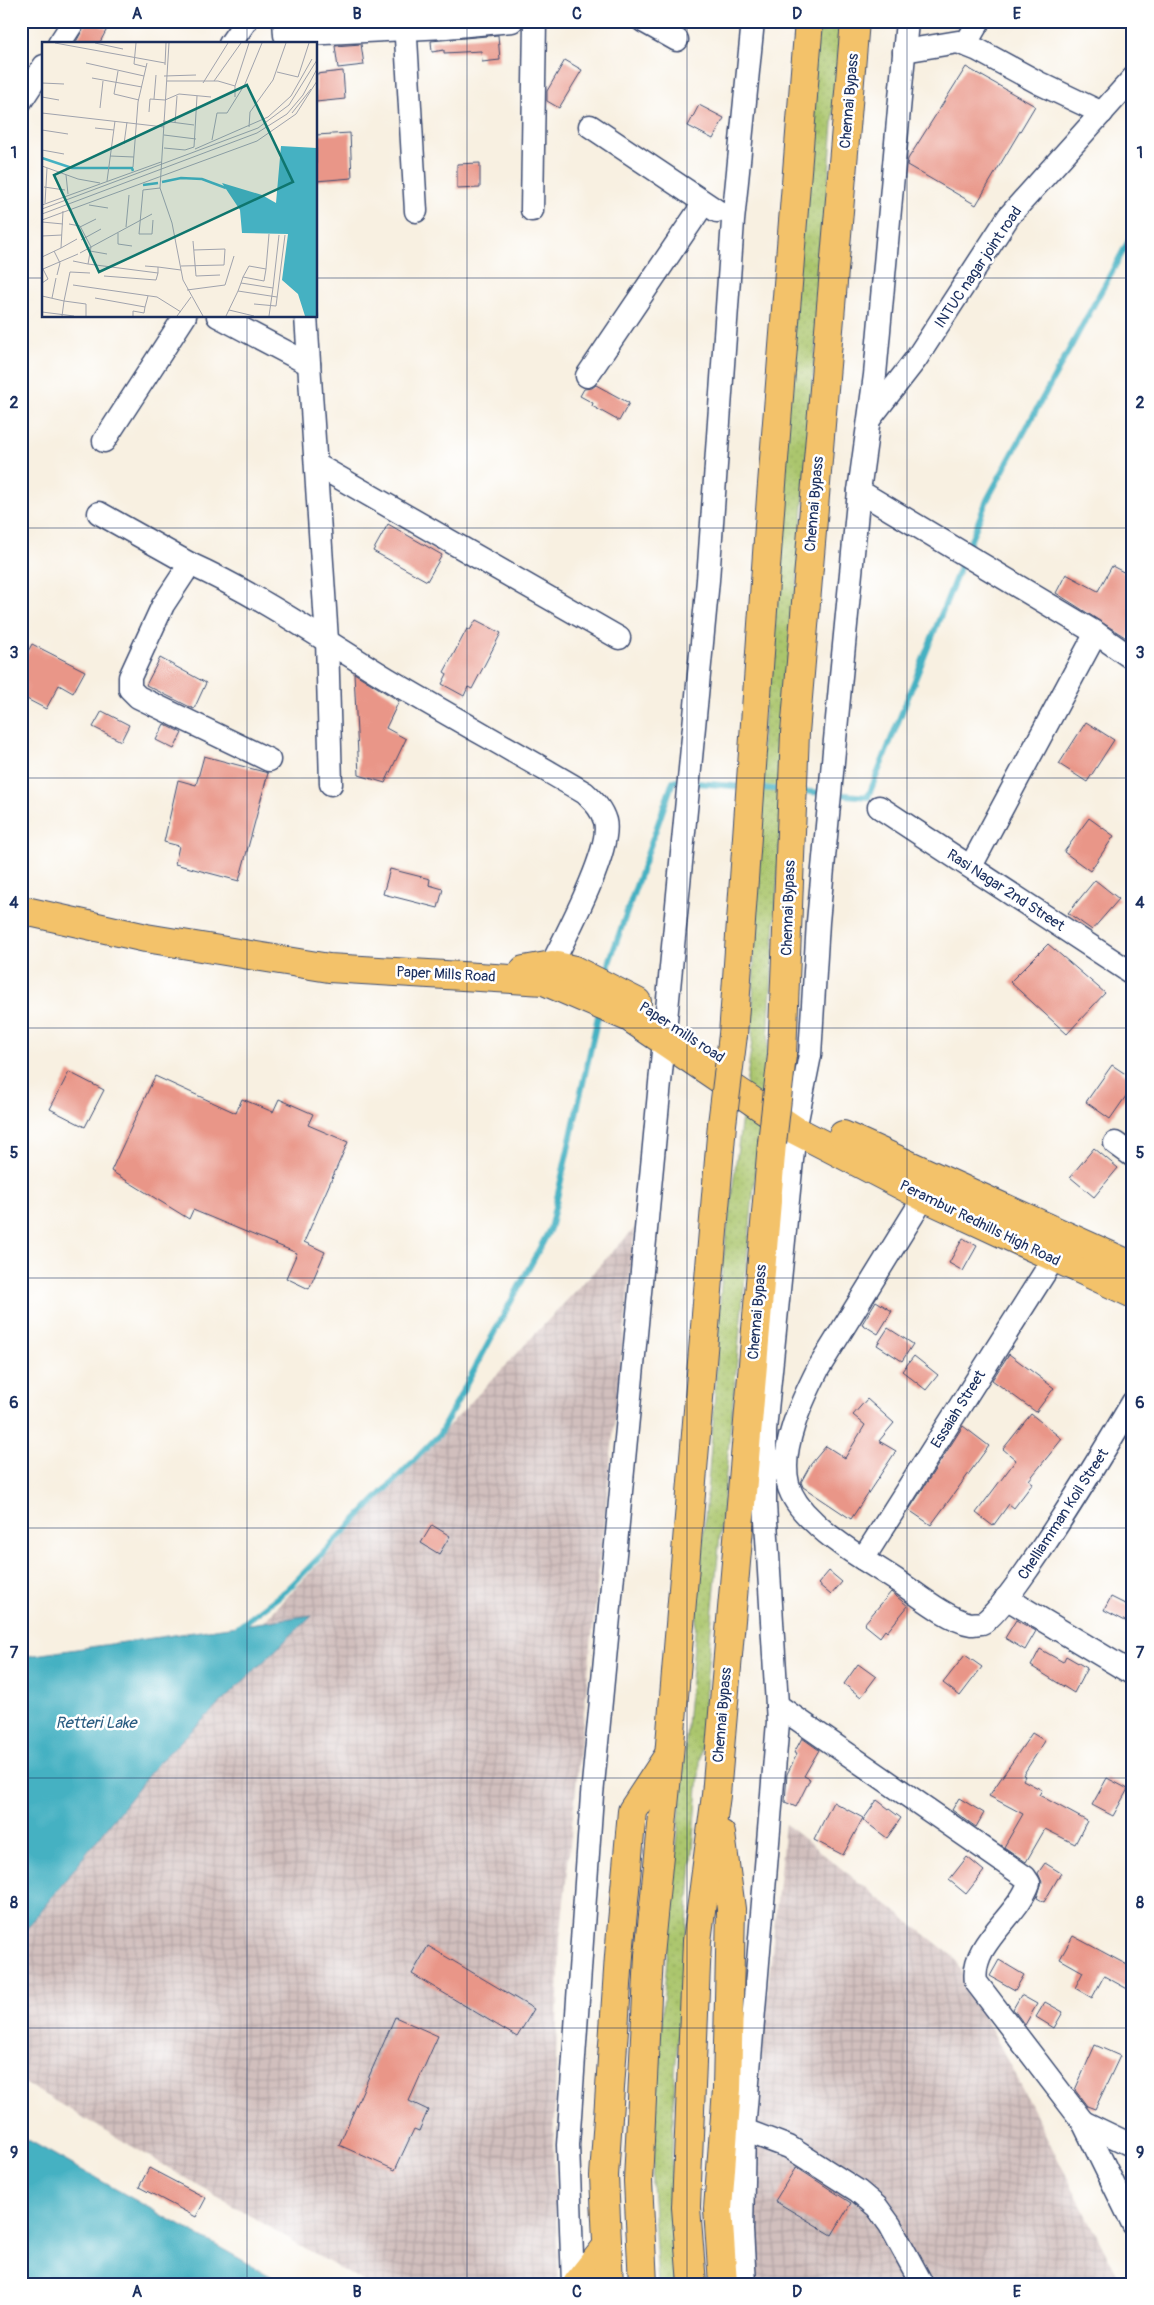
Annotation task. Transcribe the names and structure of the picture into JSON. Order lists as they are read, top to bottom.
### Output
{
  "streets": {
    "main road": [
      "Chennai Bypass",
      "Paper Mills Road",
      "Paper mills road",
      "Perambur Redhills High Road"
    ],
    "street": [
      "INTUC nagar joint road",
      "Rasi Nagar 2nd Street",
      "Essaiah Street",
      "Chelliamman Koil Street"
    ]
  },
  "crossings": [
    ["Paper Mills Road", "Paper mills road"],
    ["Paper Mills Road", "Perambur Redhills High Road"],
    ["Perambur Redhills High Road", "Essaiah Street"],
    ["Essaiah Street", "Chelliamman Koil Street"]
  ],
  "water": ["Retteri Lake"],
  "grid": {
    "columns": [
      "A",
      "B",
      "C",
      "D",
      "E"
    ],
    "rows": [
      "1",
      "2",
      "3",
      "4",
      "5",
      "6",
      "7",
      "8",
      "9"
    ]
  }
}
